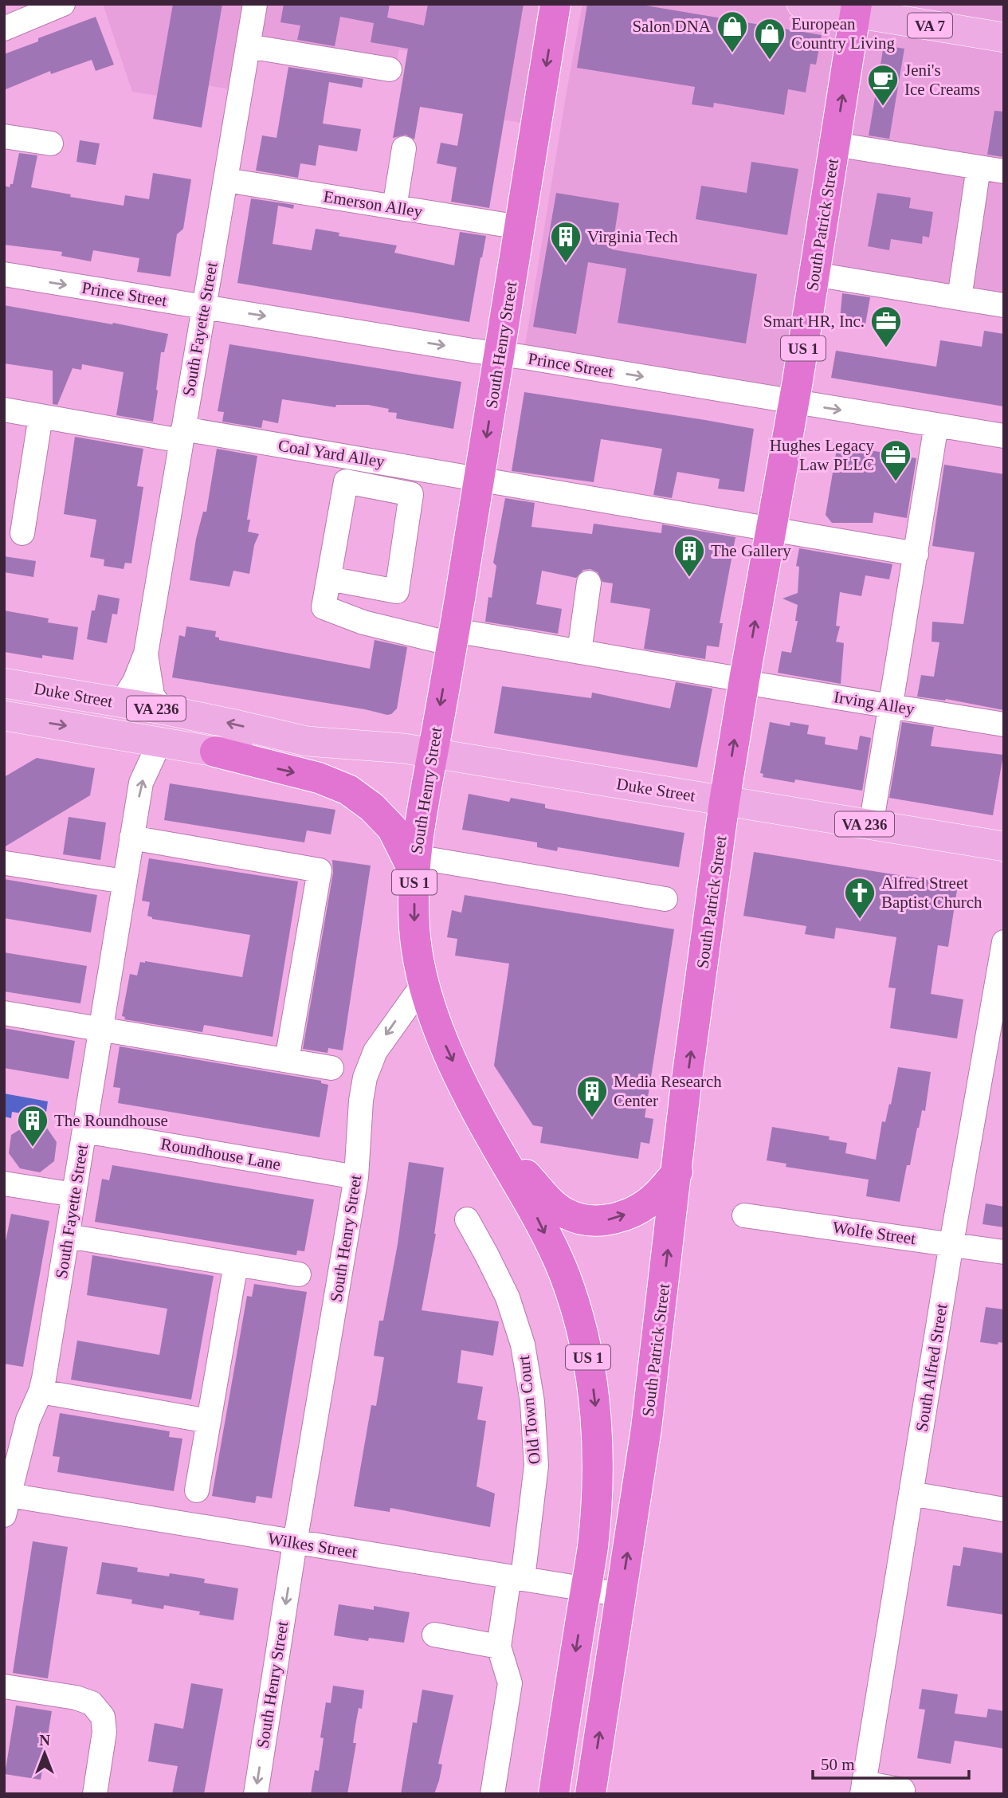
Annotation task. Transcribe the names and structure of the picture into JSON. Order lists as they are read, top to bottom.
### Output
{
  "streets": {
    "highway": ["South Patrick Street", "South Henry Street", "US 1"],
    "main road": ["VA 7", "Duke Street", "VA 236"],
    "street": [
      "Emerson Alley",
      "Prince Street",
      "South Fayette Street",
      "Coal Yard Alley",
      "Irving Alley",
      "Roundhouse Lane",
      "Wolfe Street",
      "South Alfred Street",
      "Old Town Court",
      "Wilkes Street"
    ]
  },
  "crossings": [
    ["VA 7", "South Patrick Street"],
    ["Emerson Alley", "South Fayette Street"],
    ["Emerson Alley", "South Henry Street"],
    ["South Patrick Street", "Prince Street"],
    ["South Patrick Street", "Coal Yard Alley"],
    ["South Patrick Street", "Duke Street"],
    ["South Patrick Street", "Irving Alley"],
    ["South Patrick Street", "Wilkes Street"],
    ["Prince Street", "South Fayette Street"],
    ["Prince Street", "South Henry Street"],
    ["South Fayette Street", "Coal Yard Alley"],
    ["South Fayette Street", "Duke Street"],
    ["South Fayette Street", "Roundhouse Lane"],
    ["South Fayette Street", "Wilkes Street"],
    ["South Henry Street", "US 1"],
    ["South Henry Street", "Coal Yard Alley"],
    ["South Henry Street", "Duke Street"],
    ["South Henry Street", "Irving Alley"],
    ["South Henry Street", "Roundhouse Lane"],
    ["South Henry Street", "Wilkes Street"],
    ["US 1", "Wilkes Street"],
    ["Wolfe Street", "South Alfred Street"],
    ["Old Town Court", "Wilkes Street"]
  ],
  "one_way": ["Prince Street", "South Henry Street"],
  "places": {
    "shop": ["Salon DNA", "European Country Living"],
    "cafe": ["Jeni's Ice Creams"],
    "building": [
      "Virginia Tech",
      "The Gallery",
      "Media Research Center",
      "The Roundhouse"
    ],
    "office": ["Smart HR, Inc.", "Hughes Legacy Law PLLC"],
    "church": ["Alfred Street Baptist Church"]
  },
  "scale_bar": "50 m",
  "north": "top"
}
